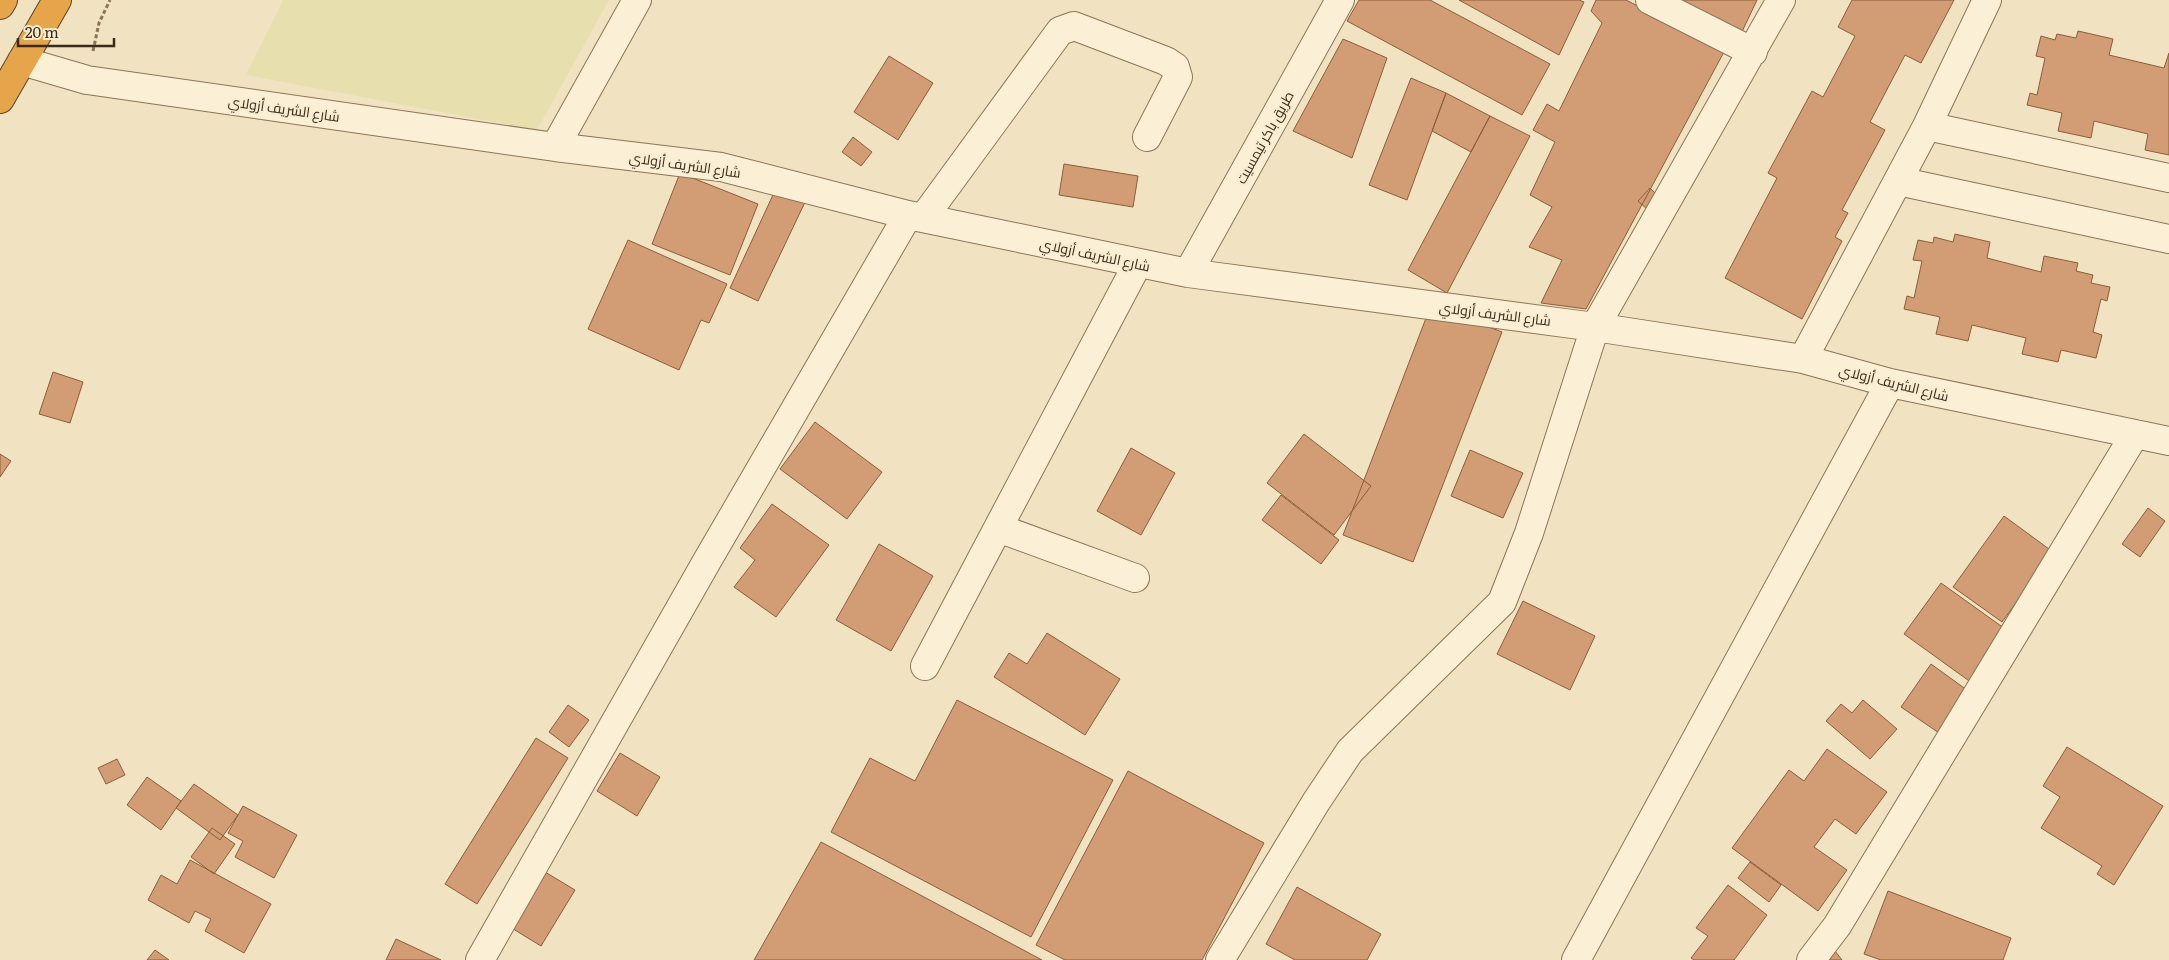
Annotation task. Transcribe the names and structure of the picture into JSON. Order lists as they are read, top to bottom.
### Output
{
  "streets": {
    "street": ["شارع الشريف أزولاي", "طريق باكر تيمسيت"]
  },
  "crossings": [
    ["شارع الشريف أزولاي", "طريق باكر تيمسيت"]
  ],
  "scale_bar": "20 m"
}
